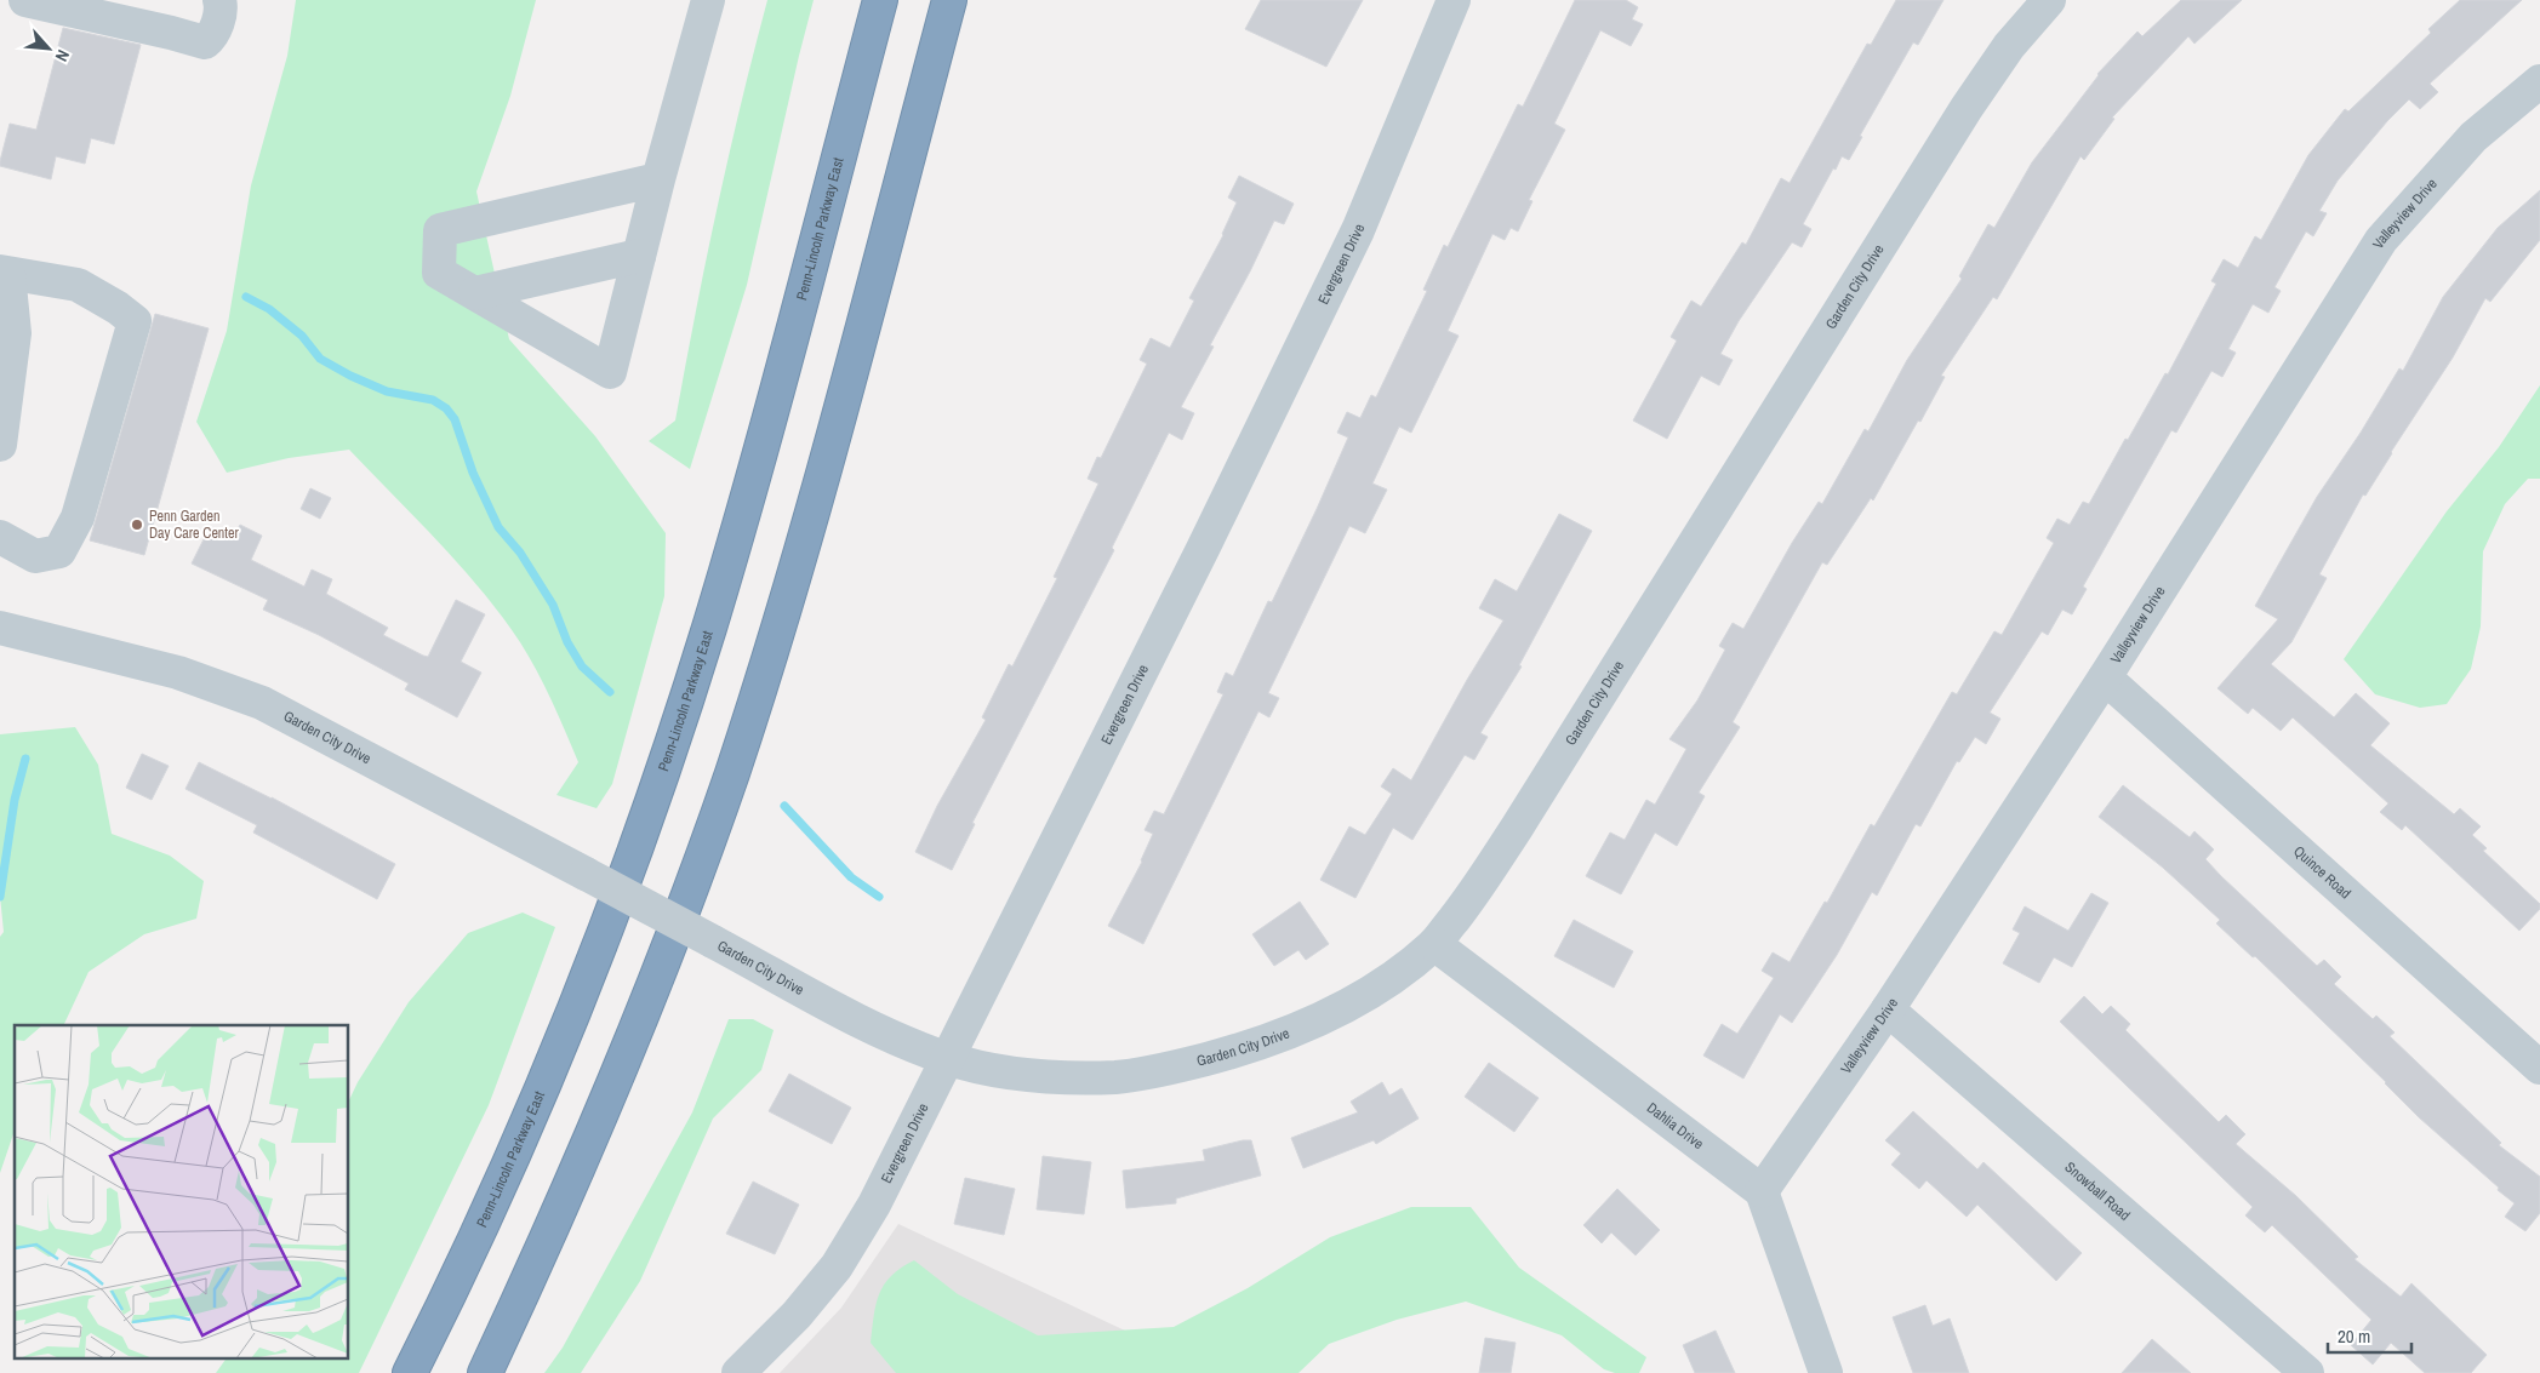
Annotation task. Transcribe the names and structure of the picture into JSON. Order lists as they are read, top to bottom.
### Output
{
  "streets": {
    "highway": ["Penn-Lincoln Parkway East"],
    "street": [
      "Valleyview Drive",
      "Evergreen Drive",
      "Garden City Drive",
      "Quince Road",
      "Dahlia Drive",
      "Snowball Road"
    ]
  },
  "crossings": [
    ["Valleyview Drive", "Quince Road"],
    ["Valleyview Drive", "Dahlia Drive"],
    ["Valleyview Drive", "Snowball Road"],
    ["Evergreen Drive", "Garden City Drive"],
    ["Garden City Drive", "Dahlia Drive"]
  ],
  "places": ["Penn Garden Day Care Center"],
  "scale_bar": "20 m",
  "north": "bottom right"
}
